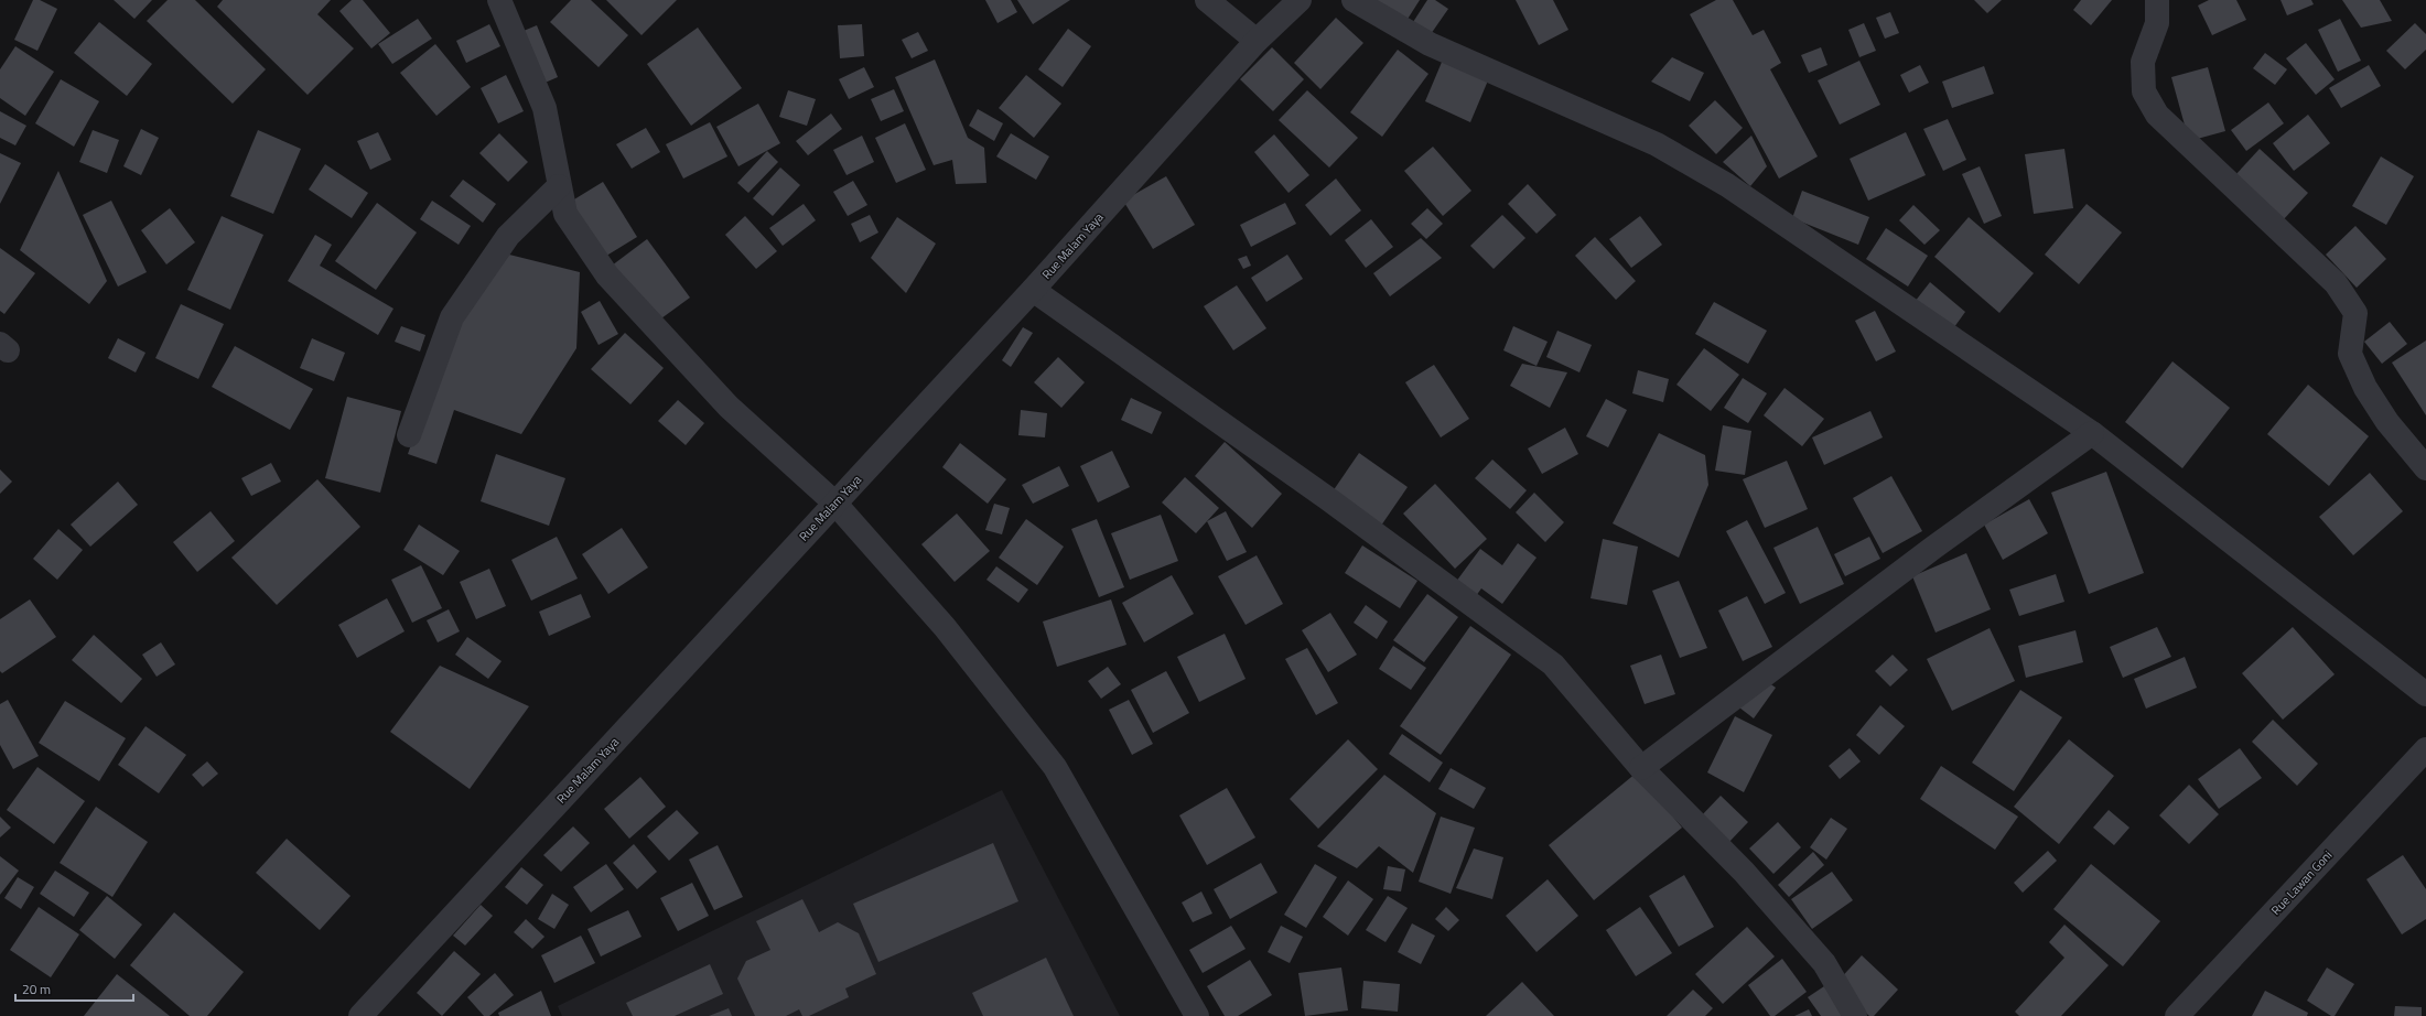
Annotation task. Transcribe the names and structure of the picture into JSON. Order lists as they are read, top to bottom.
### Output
{
  "streets": {
    "street": ["Rue Malam Yaya", "Rue Lawan Goni"]
  },
  "scale_bar": "20 m"
}
